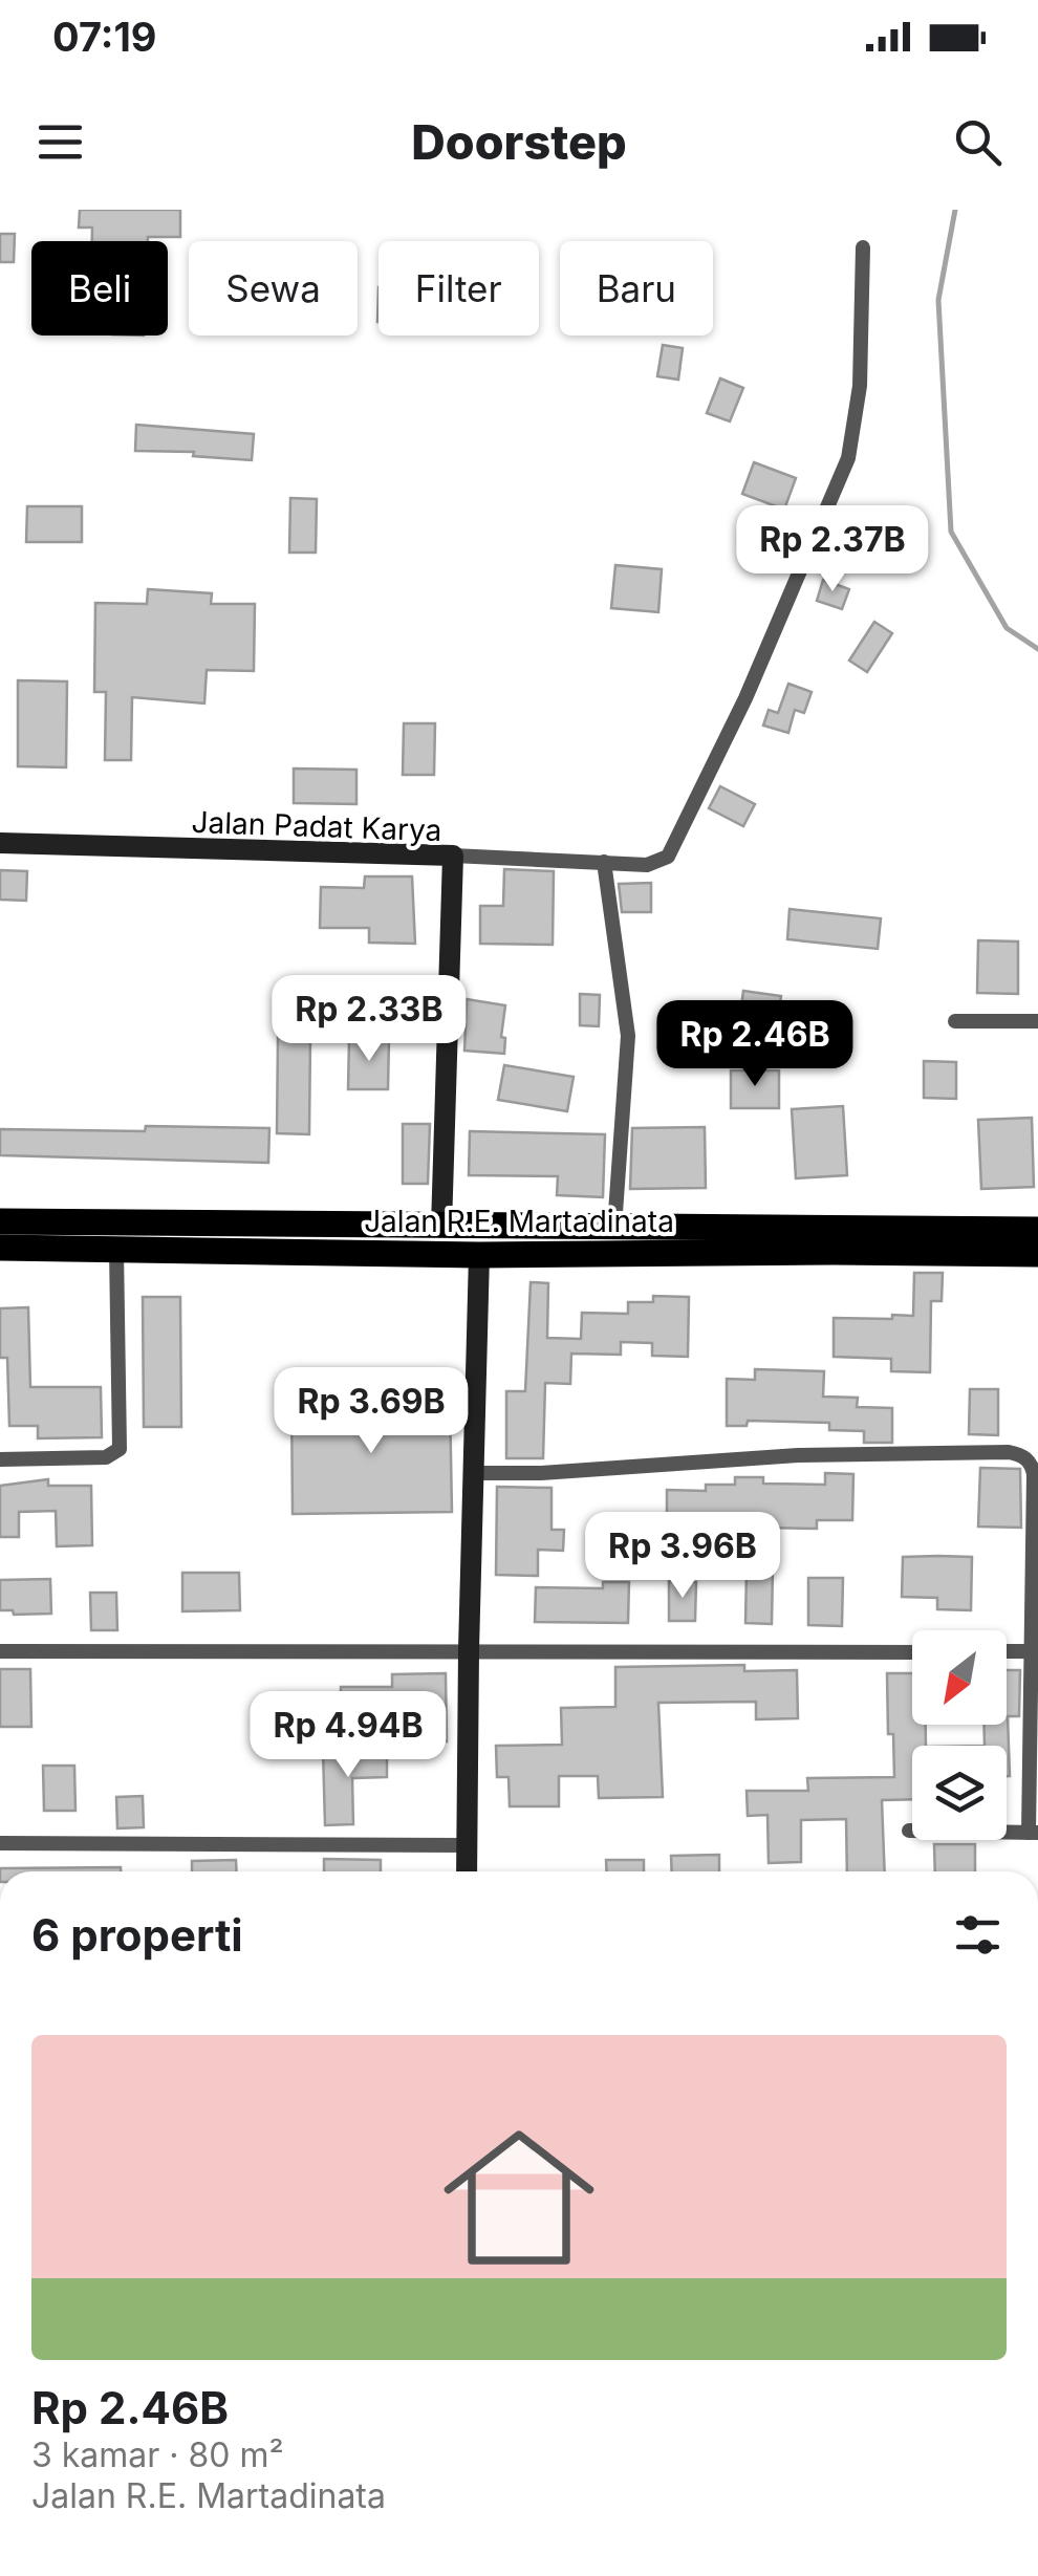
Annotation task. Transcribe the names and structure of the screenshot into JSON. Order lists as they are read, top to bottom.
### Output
{
  "streets": {
    "highway": ["Jalan R.E. Martadinata"],
    "street": ["Jalan Padat Karya"]
  },
  "crossings": [
    ["Jalan Padat Karya", "Jalan R.E. Martadinata"]
  ],
  "north": "bottom left",
  "page": {
    "status": "07:19",
    "header": "Doorstep",
    "chip": [
      "Beli",
      "Sewa",
      "Filter",
      "Baru"
    ],
    "price": [
      "Rp 2.37B",
      "Rp 2.33B",
      "Rp 2.46B",
      "Rp 3.69B",
      "Rp 3.96B",
      "Rp 4.94B"
    ],
    "heading": "6 properti",
    "list": [
      {
        "name": "Rp 2.46B",
        "note": "3 kamar · 80 m² · Jalan R.E. Martadinata"
      }
    ]
  }
}
